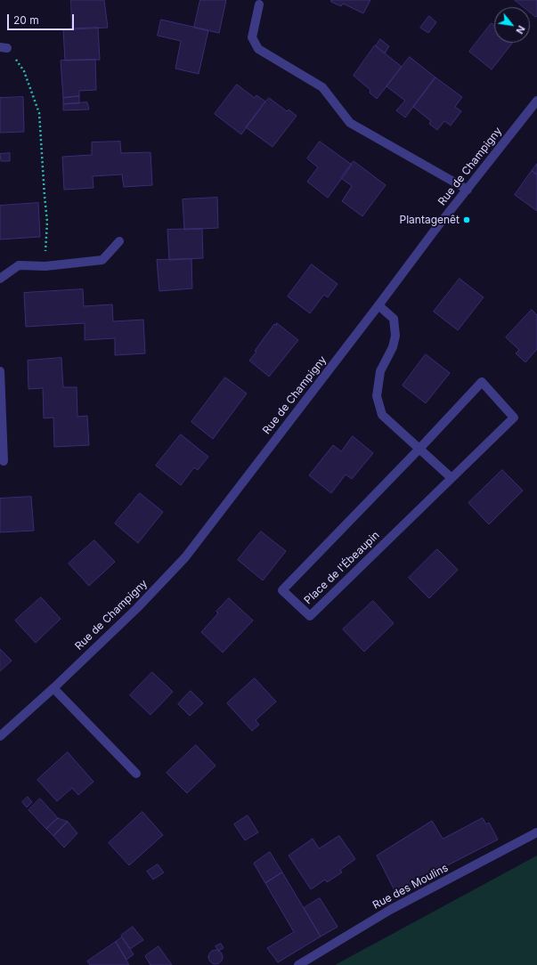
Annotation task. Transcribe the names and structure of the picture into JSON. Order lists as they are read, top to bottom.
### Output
{
  "streets": {
    "street": ["Rue de Champigny", "Place de l'Ébeaupin", "Rue des Moulins"]
  },
  "places": ["Plantagenêt"],
  "scale_bar": "20 m",
  "north": "bottom right"
}
